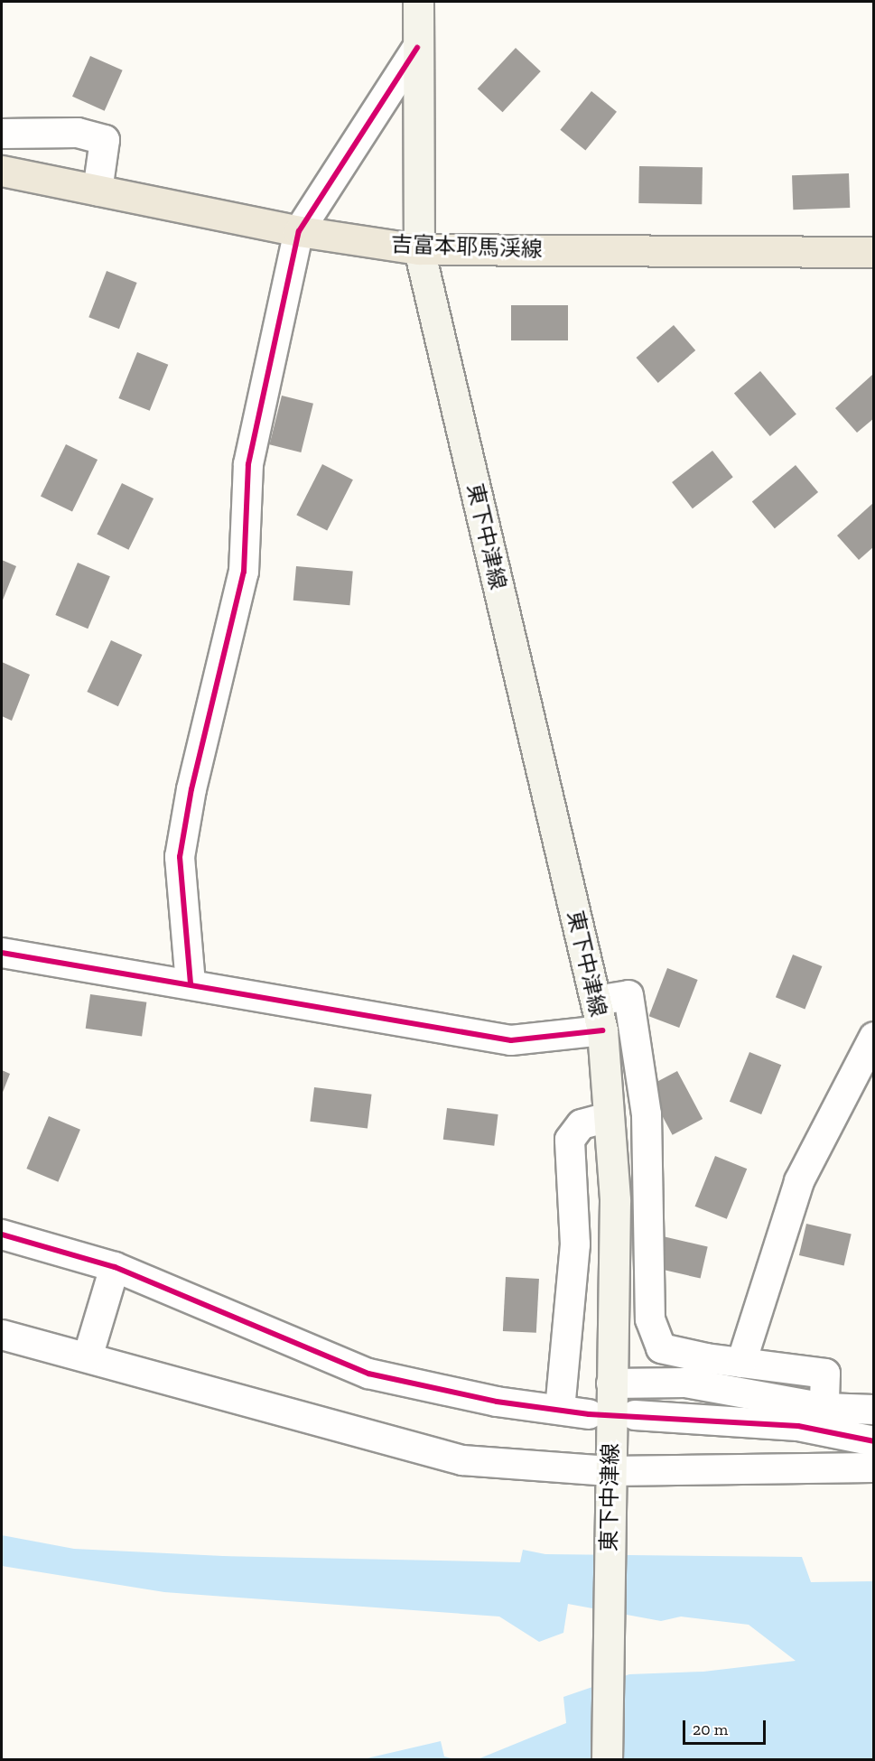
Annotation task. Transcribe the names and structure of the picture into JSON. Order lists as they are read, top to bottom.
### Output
{
  "streets": {
    "main road": ["吉富本耶馬渓線", "東下中津線"]
  },
  "crossings": [
    ["吉富本耶馬渓線", "東下中津線"]
  ],
  "scale_bar": "20 m"
}
